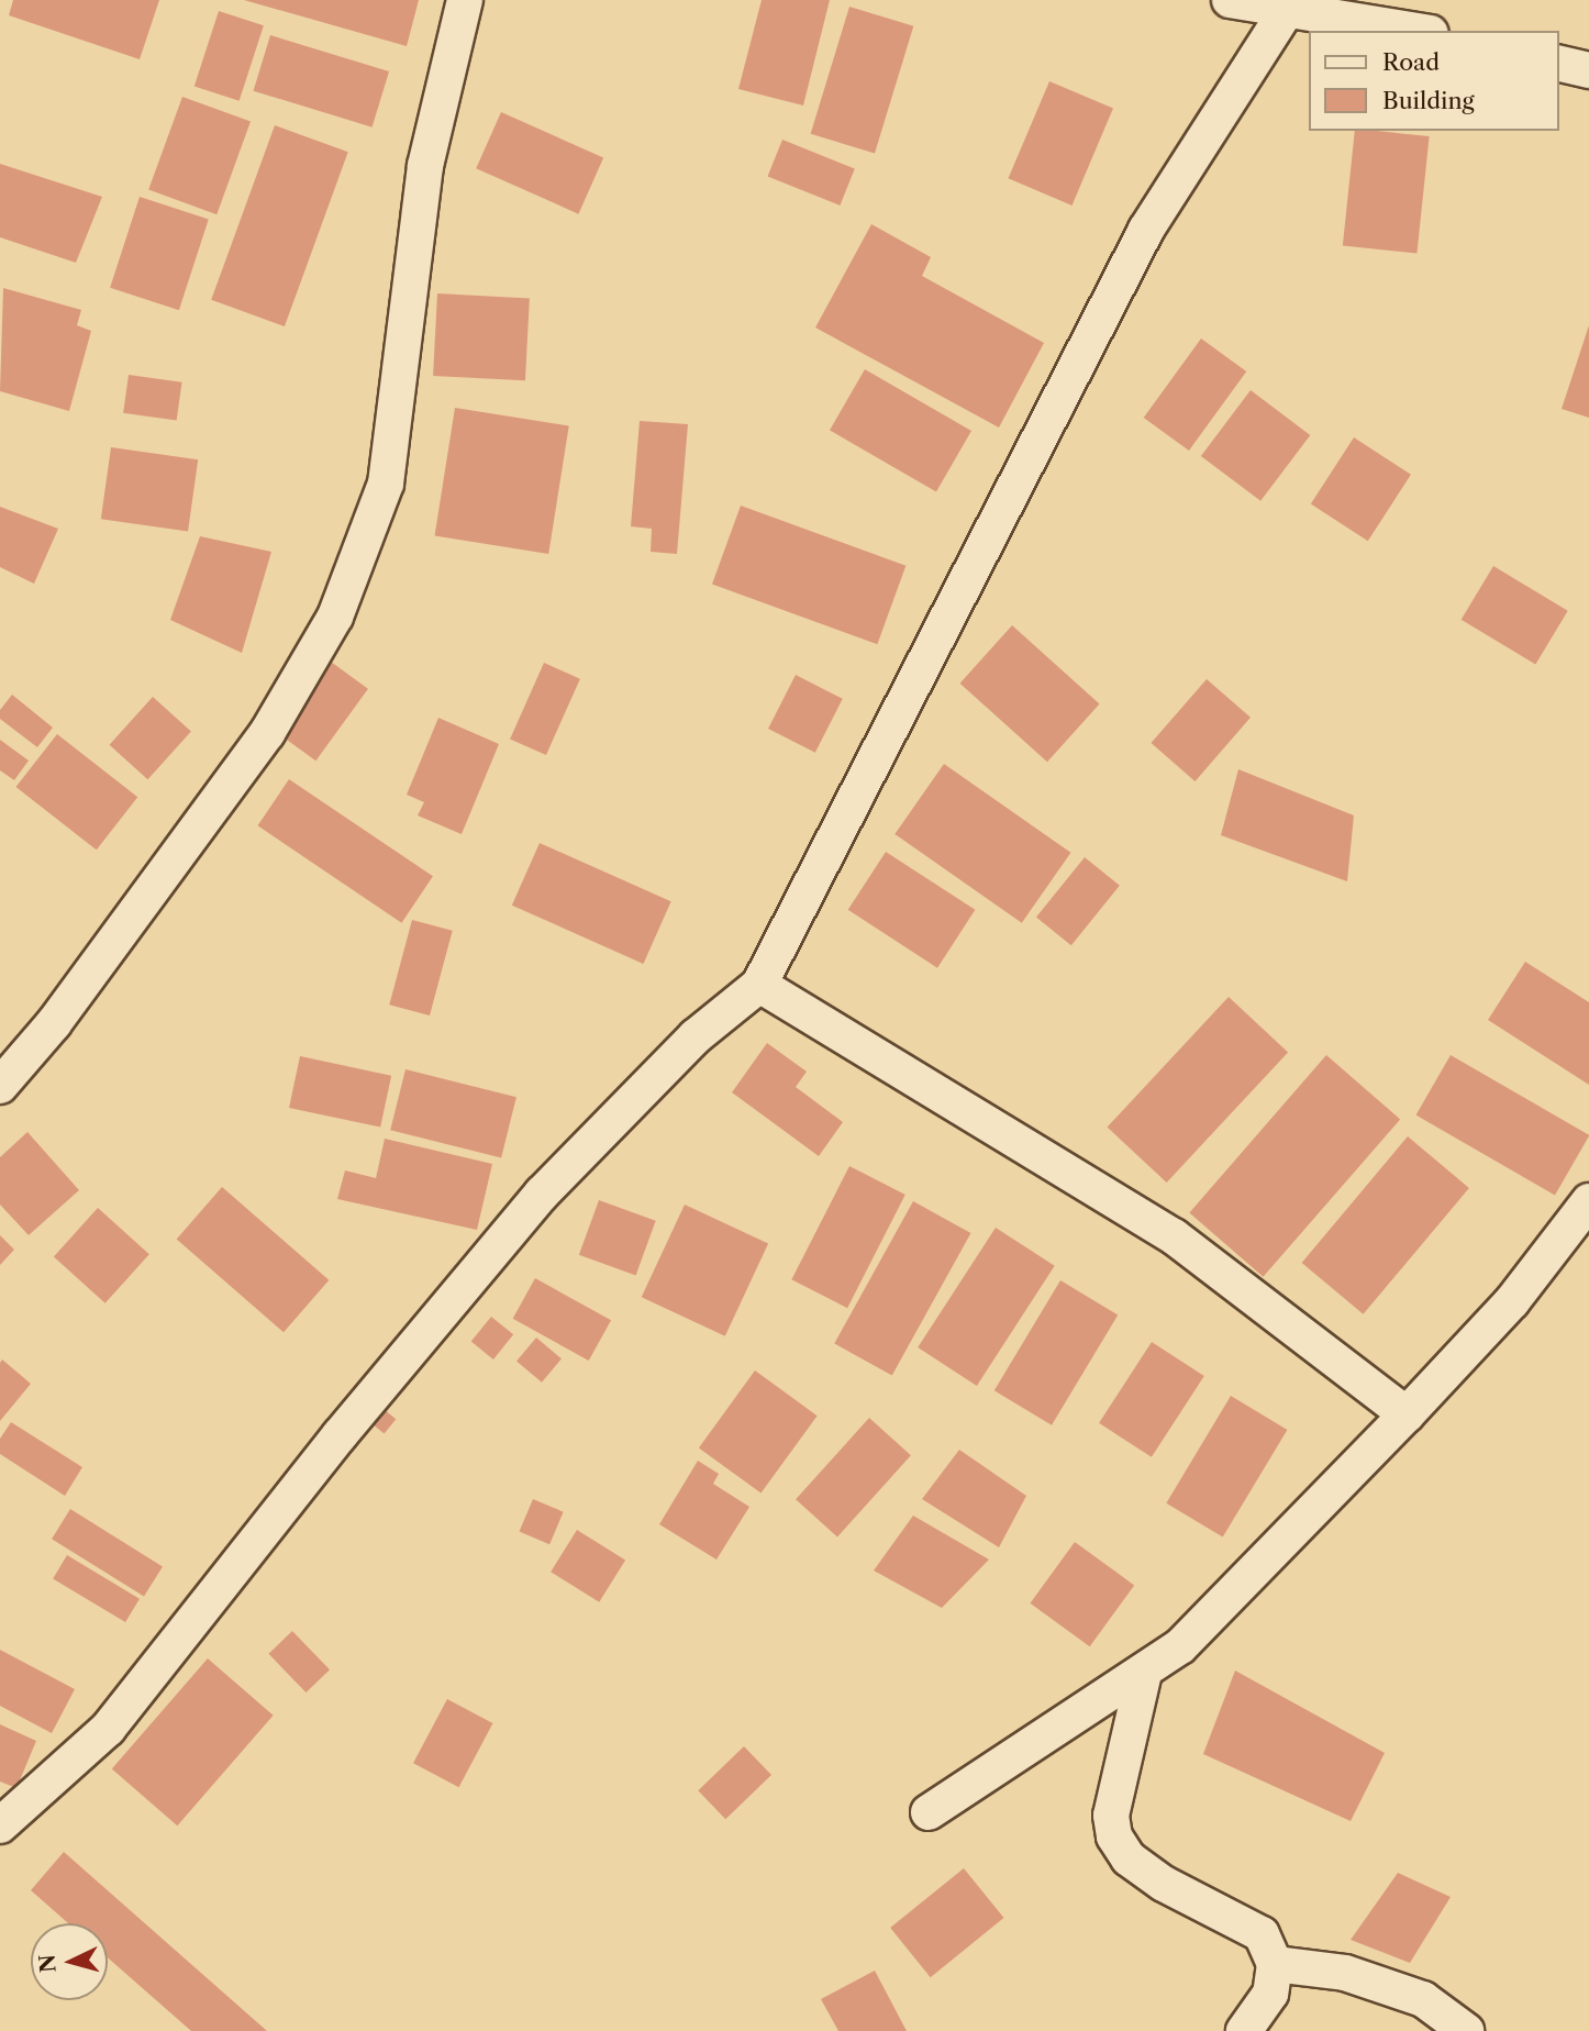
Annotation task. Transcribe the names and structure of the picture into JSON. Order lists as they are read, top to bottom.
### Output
{
  "legend": ["Road", "Building"],
  "north": "left"
}
